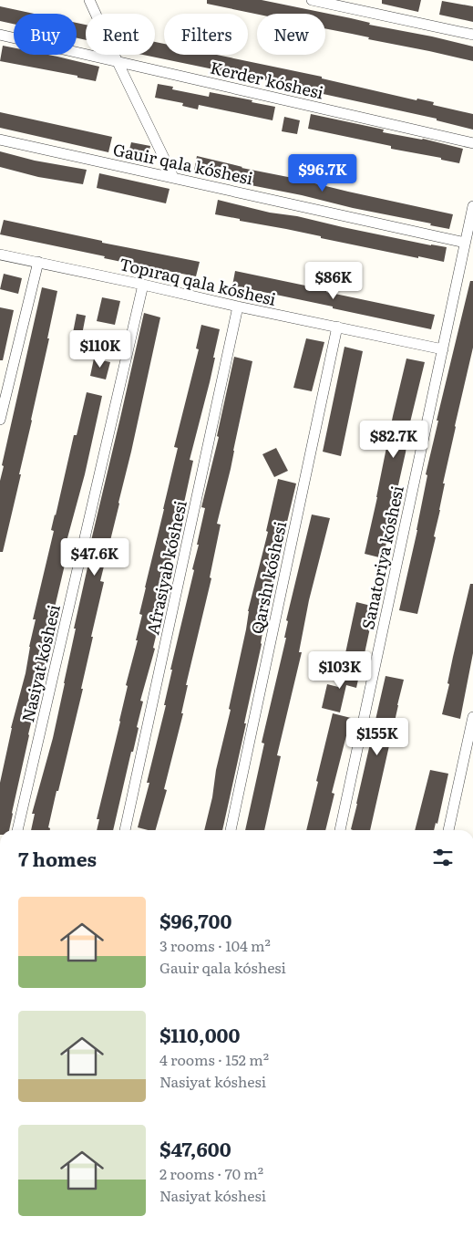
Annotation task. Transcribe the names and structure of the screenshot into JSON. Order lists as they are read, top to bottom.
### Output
{
  "streets": {
    "street": [
      "Kerder kóshesi",
      "Gauir qala kóshesi",
      "Topıraq qala kóshesi",
      "Sanatoriya kóshesi",
      "Afrasiyab kóshesi",
      "Qarshı kóshesi",
      "Nasiyat kóshesi"
    ]
  },
  "crossings": [
    ["Gauir qala kóshesi", "Sanatoriya kóshesi"],
    ["Topıraq qala kóshesi", "Sanatoriya kóshesi"],
    ["Topıraq qala kóshesi", "Afrasiyab kóshesi"],
    ["Topıraq qala kóshesi", "Qarshı kóshesi"],
    ["Topıraq qala kóshesi", "Nasiyat kóshesi"]
  ],
  "page": {
    "chip": [
      "Buy",
      "Rent",
      "Filters",
      "New"
    ],
    "price": [
      "$96.7K",
      "$86K",
      "$110K",
      "$82.7K",
      "$47.6K",
      "$103K",
      "$155K"
    ],
    "heading": "7 homes",
    "list": [
      {
        "name": "$96,700",
        "note": "3 rooms · 104 m² · Gauir qala kóshesi"
      },
      {
        "name": "$110,000",
        "note": "4 rooms · 152 m² · Nasiyat kóshesi"
      },
      {
        "name": "$47,600",
        "note": "2 rooms · 70 m² · Nasiyat kóshesi"
      }
    ]
  }
}
